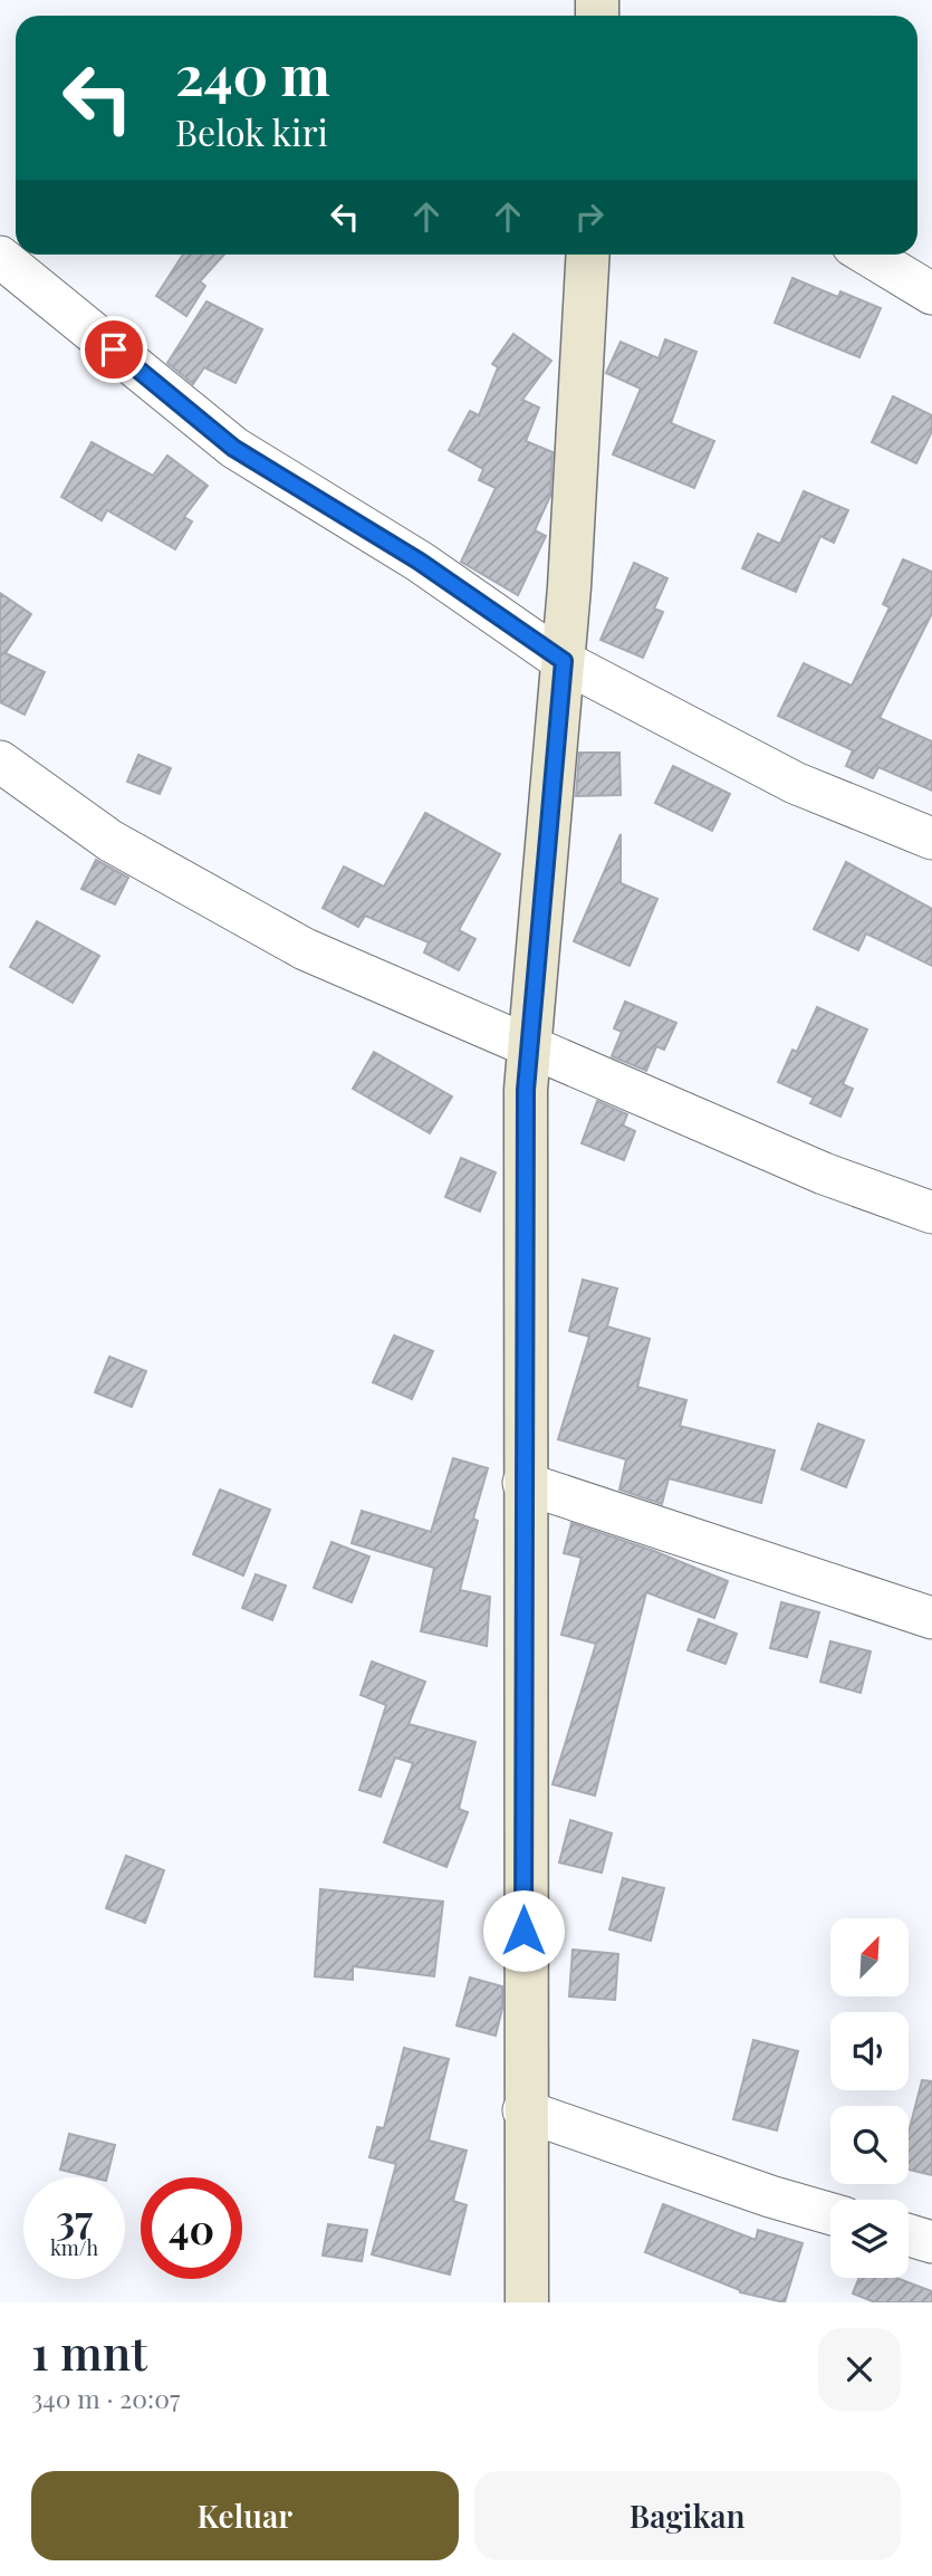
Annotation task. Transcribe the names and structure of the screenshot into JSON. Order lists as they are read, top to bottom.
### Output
{
  "north": "top right",
  "page": {
    "turn": ["240 m", "Belok kiri"],
    "speed": "37 km/h",
    "limit": "40",
    "heading": ["1 mnt", "340 m · 20:07"],
    "buttons": ["Keluar", "Bagikan"]
  }
}
